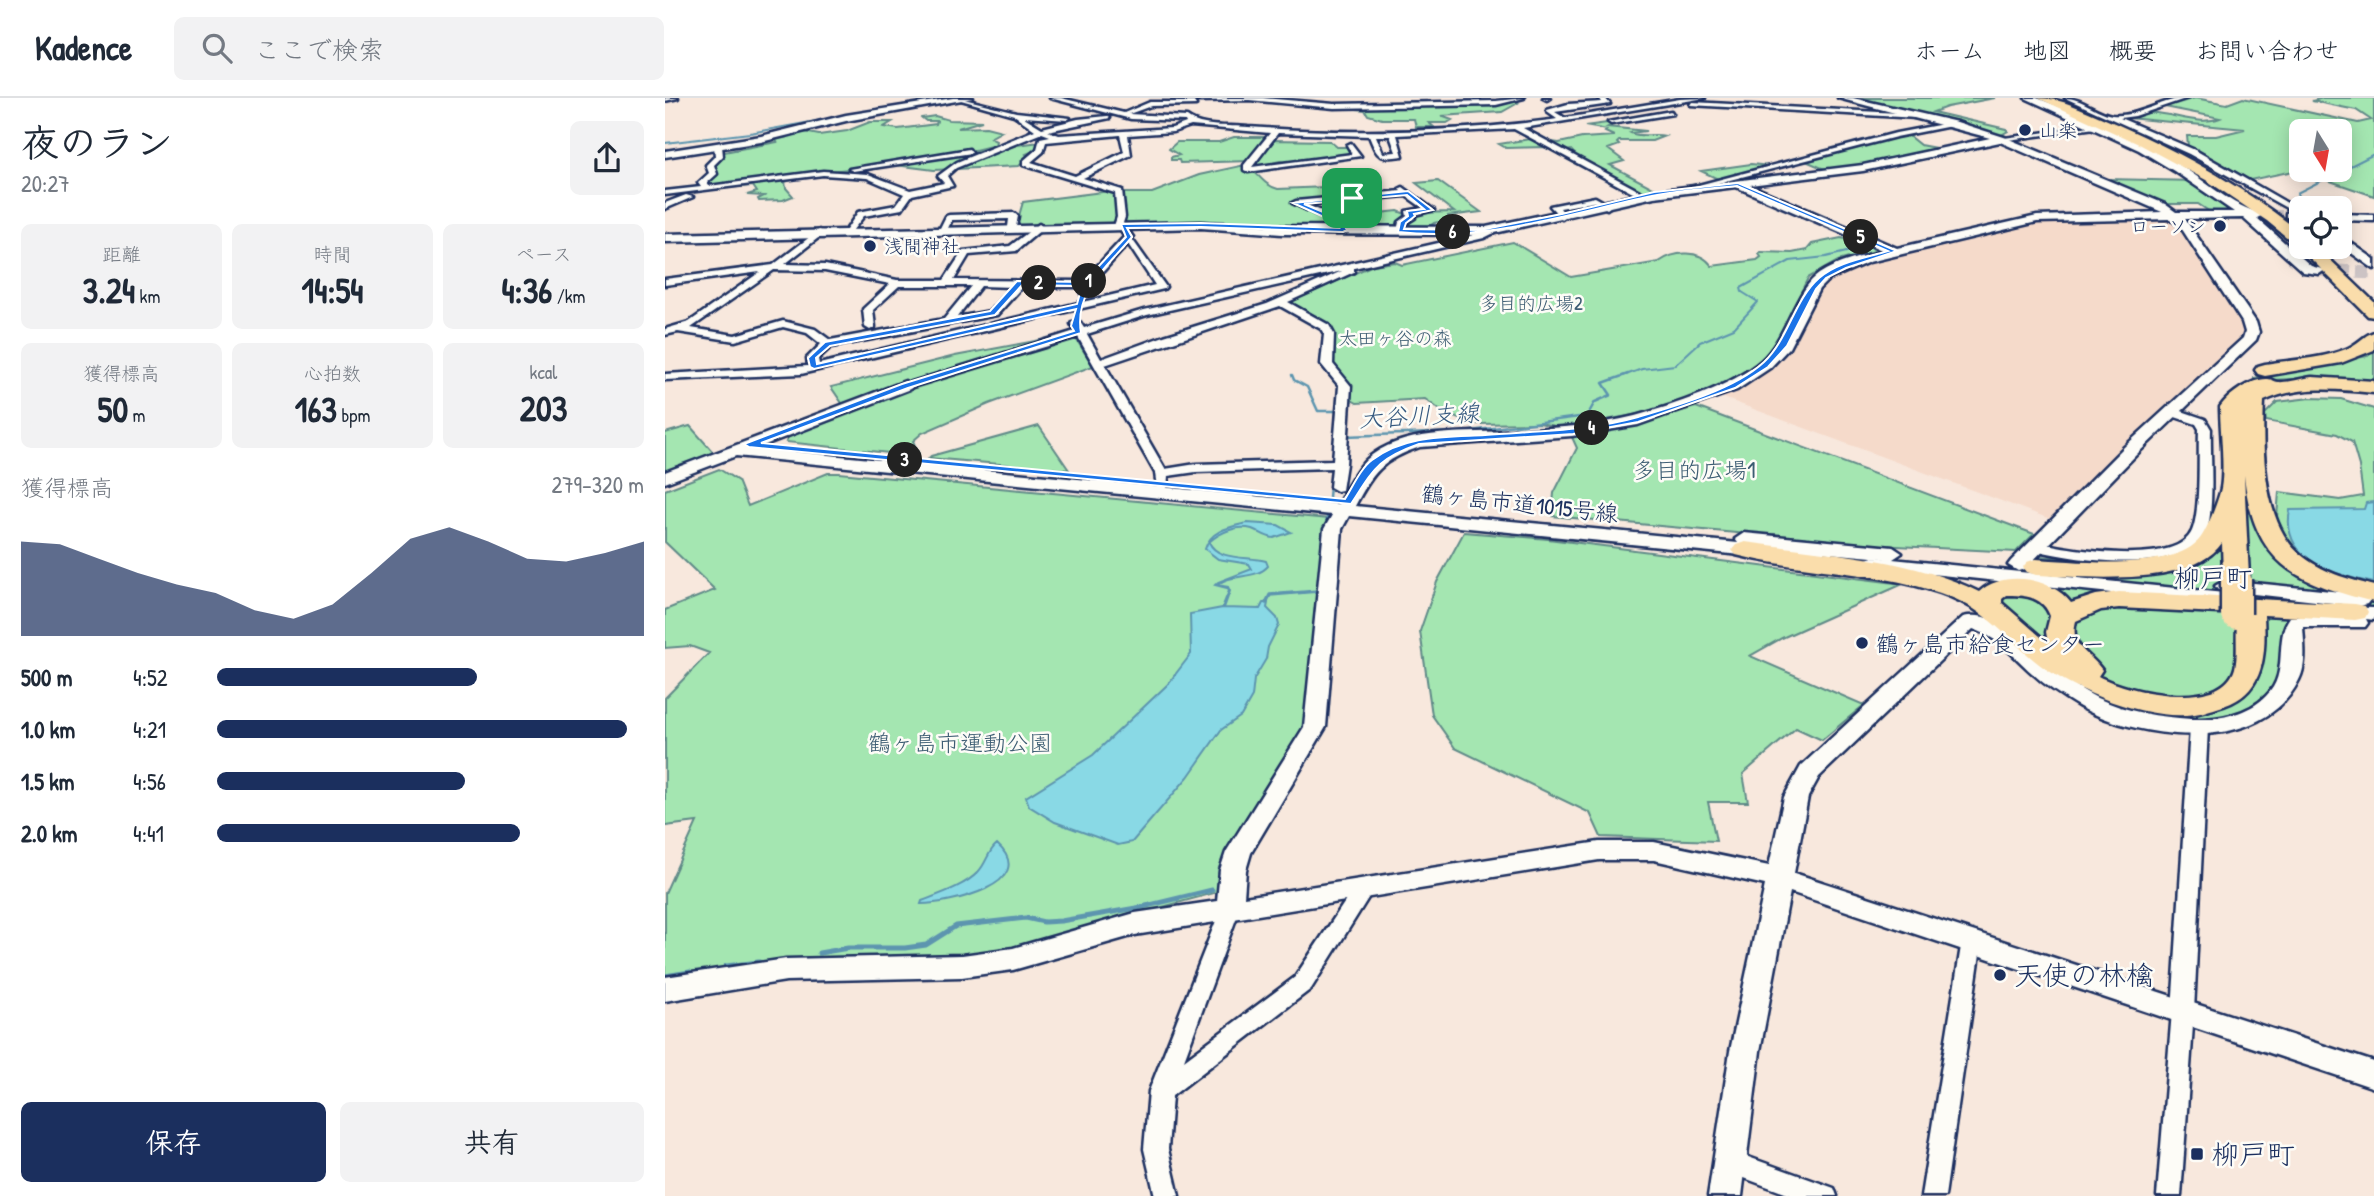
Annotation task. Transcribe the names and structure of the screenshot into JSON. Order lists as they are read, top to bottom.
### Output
{
  "streets": {
    "street": ["鶴ヶ島市道1015号線"]
  },
  "districts": ["柳戸町"],
  "water": ["大谷川支線"],
  "parks": [
    "多目的広場2",
    "太田ヶ谷の森",
    "多目的広場1",
    "鶴ヶ島市運動公園"
  ],
  "places": {
    "other": [
      "山楽",
      "ローソン",
      "浅間神社",
      "鶴ヶ島市給食センター",
      "天使の林檎"
    ],
    "transit": ["柳戸町"]
  },
  "north": "bottom",
  "page": {
    "header": "Kadence",
    "search": "ここで検索",
    "nav": [
      "ホーム",
      "地図",
      "概要",
      "お問い合わせ"
    ],
    "heading": ["夜のラン", "20:27"],
    "pins": [
      "6",
      "5",
      "1",
      "2",
      "4",
      "3"
    ],
    "stats": [
      ["距離", "3.24 km"],
      ["時間", "14:54"],
      ["ペース", "4:36 /km"],
      ["獲得標高", "50 m"],
      ["心拍数", "163 bpm"],
      ["kcal", "203"]
    ],
    "chart": ["獲得標高", "279–320 m"],
    "list": [
      {
        "name": "500 m",
        "note": "4:52"
      },
      {
        "name": "1.0 km",
        "note": "4:21"
      },
      {
        "name": "1.5 km",
        "note": "4:56"
      },
      {
        "name": "2.0 km",
        "note": "4:41"
      }
    ],
    "buttons": ["保存", "共有"]
  }
}
